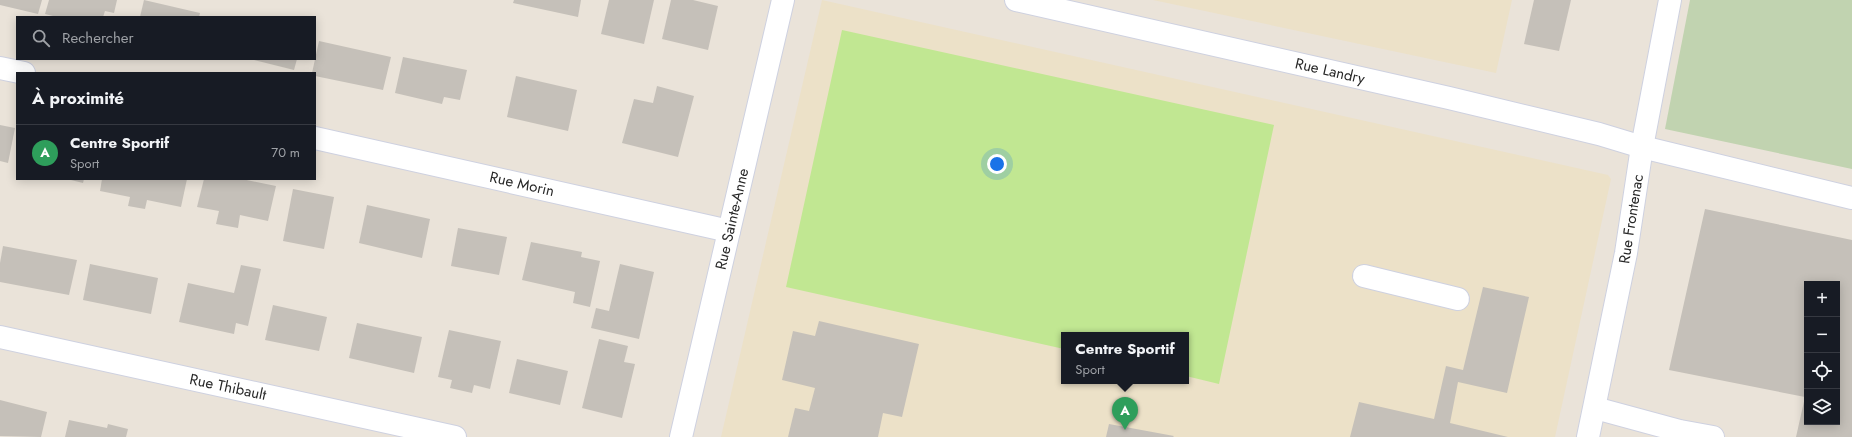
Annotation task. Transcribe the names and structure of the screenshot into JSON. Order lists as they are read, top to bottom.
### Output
{
  "streets": {
    "street": [
      "Rue Landry",
      "Rue Morin",
      "Rue Sainte-Anne",
      "Rue Frontenac",
      "Rue Thibault"
    ]
  },
  "crossings": [
    ["Rue Landry", "Rue Frontenac"],
    ["Rue Morin", "Rue Sainte-Anne"]
  ],
  "page": {
    "search": "Rechercher",
    "heading": "À proximité",
    "list": [
      {
        "mark": "A",
        "name": "Centre Sportif",
        "note": "Sport",
        "value": "70 m"
      }
    ],
    "map_buttons": ["+", "−"],
    "popup": ["Centre Sportif", "Sport"],
    "pins": "A"
  }
}
